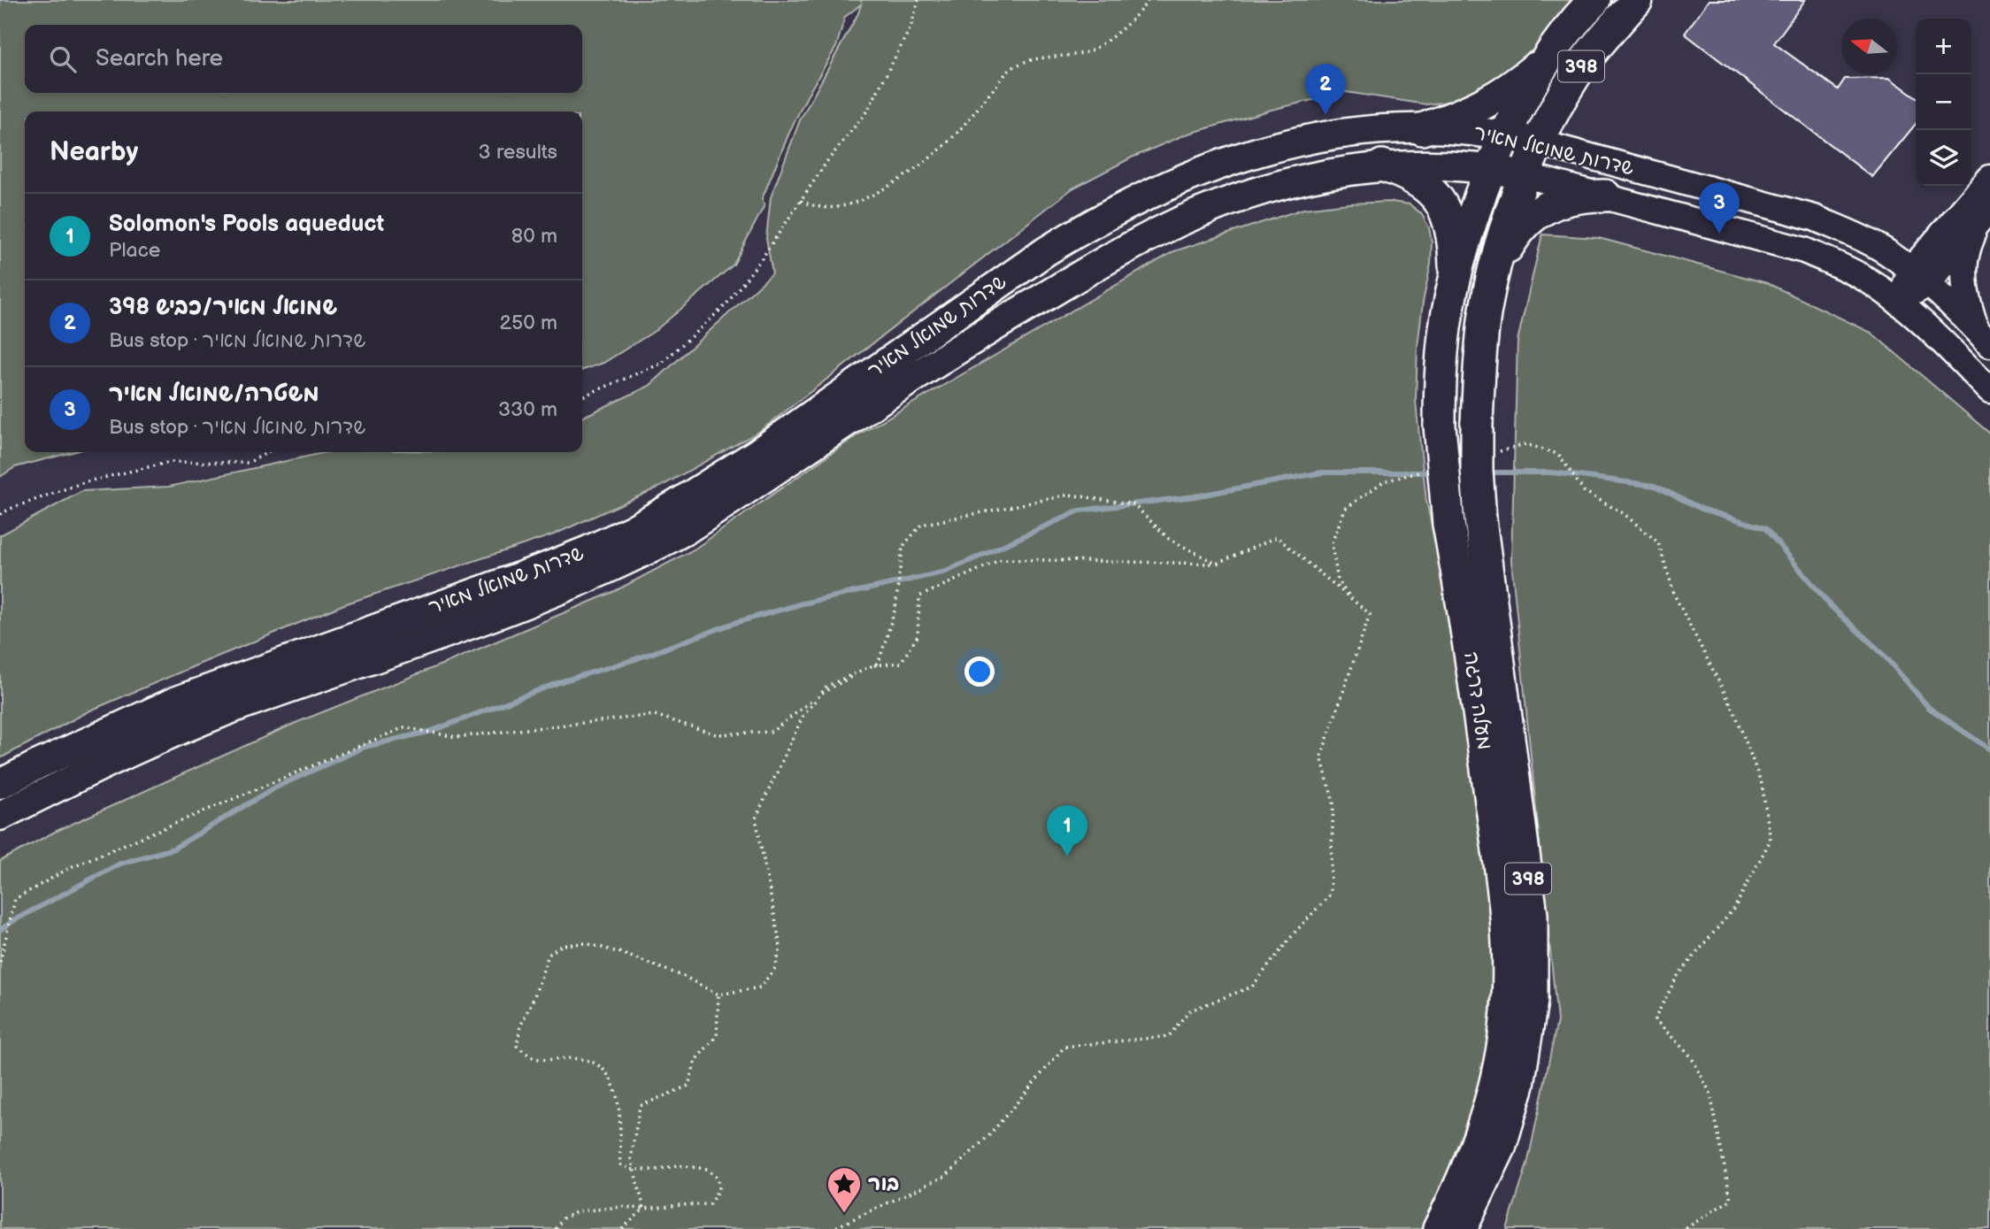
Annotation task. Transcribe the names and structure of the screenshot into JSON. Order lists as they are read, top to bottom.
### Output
{
  "streets": {
    "main road": ["398", "שדרות שמואל מאיר", "מעלה דרגה"]
  },
  "crossings": [
    ["398", "שדרות שמואל מאיר"],
    ["398", "מעלה דרגה"],
    ["שדרות שמואל מאיר", "מעלה דרגה"]
  ],
  "places": {
    "place": ["בור"]
  },
  "north": "left",
  "page": {
    "map_buttons": ["+", "−"],
    "search": "Search here",
    "pins": ["2", "3", "1"],
    "heading": ["Nearby", "3 results"],
    "list": [
      {
        "mark": "1",
        "name": "Solomon's Pools aqueduct",
        "note": "Place",
        "value": "80 m"
      },
      {
        "mark": "2",
        "name": "שמואל מאיר/כביש 398",
        "note": "Bus stop · שדרות שמואל מאיר",
        "value": "250 m"
      },
      {
        "mark": "3",
        "name": "משטרה/שמואל מאיר",
        "note": "Bus stop · שדרות שמואל מאיר",
        "value": "330 m"
      }
    ]
  }
}
